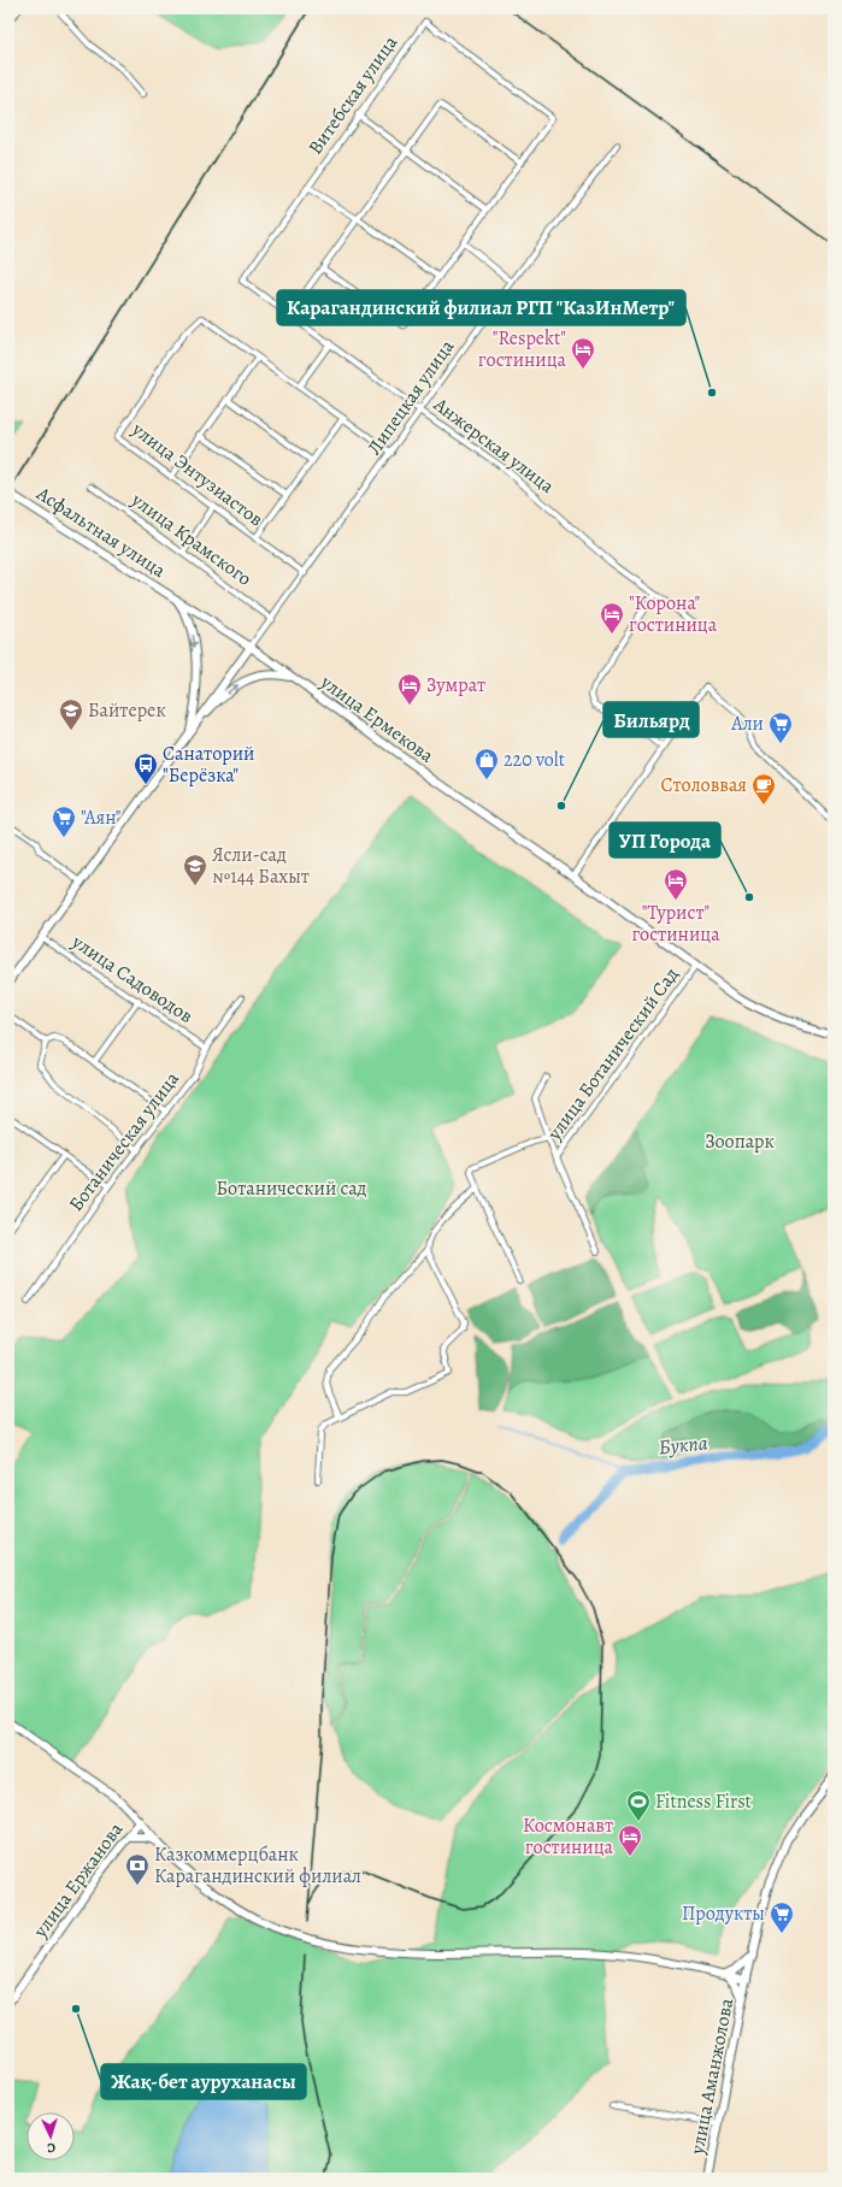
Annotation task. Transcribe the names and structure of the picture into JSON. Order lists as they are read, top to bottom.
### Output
{
  "streets": {
    "main road": [
      "Асфальтная улица",
      "улица Ермекова",
      "улица Ержанова",
      "улица Аманжолова"
    ],
    "street": [
      "Витебская улица",
      "Липецкая улица",
      "Анжерская улица",
      "улица Энтузиастов",
      "улица Крамского",
      "улица Садоводов",
      "улица Ботанический Сад",
      "Ботаническая улица"
    ]
  },
  "crossings": [
    ["Витебская улица", "Анжерская улица"],
    ["Липецкая улица", "Анжерская улица"],
    ["Липецкая улица", "улица Энтузиастов"],
    ["Липецкая улица", "Асфальтная улица"],
    ["Липецкая улица", "улица Крамского"],
    ["Липецкая улица", "улица Ермекова"],
    ["Асфальтная улица", "улица Ермекова"],
    ["улица Ермекова", "улица Ботанический Сад"],
    ["улица Садоводов", "Ботаническая улица"]
  ],
  "water": ["Букпа"],
  "parks": ["Зоопарк", "Ботанический сад"],
  "places": {
    "hotel": [
      "\"Respekt\" гостиница",
      "\"Корона\" гостиница",
      "Зумрат",
      "\"Турист\" гостиница",
      "Космонавт гостиница"
    ],
    "other": [
      "Карагандинский филиал РГП \"КазИнМетр\"",
      "Бильярд",
      "УП Города",
      "Жақ-бет ауруханасы"
    ],
    "school or university": ["Байтерек", "Ясли-сад №144 Бахыт"],
    "supermarket": ["Али", "\"Аян\"", "Продукты"],
    "shop": ["220 volt"],
    "bus stop": ["Санаторий \"Берёзка\""],
    "cafe": ["Столоввая"],
    "sports": ["Fitness First"],
    "bank": ["Казкоммерцбанк Карагандинский филиал"]
  },
  "north": "bottom"
}
